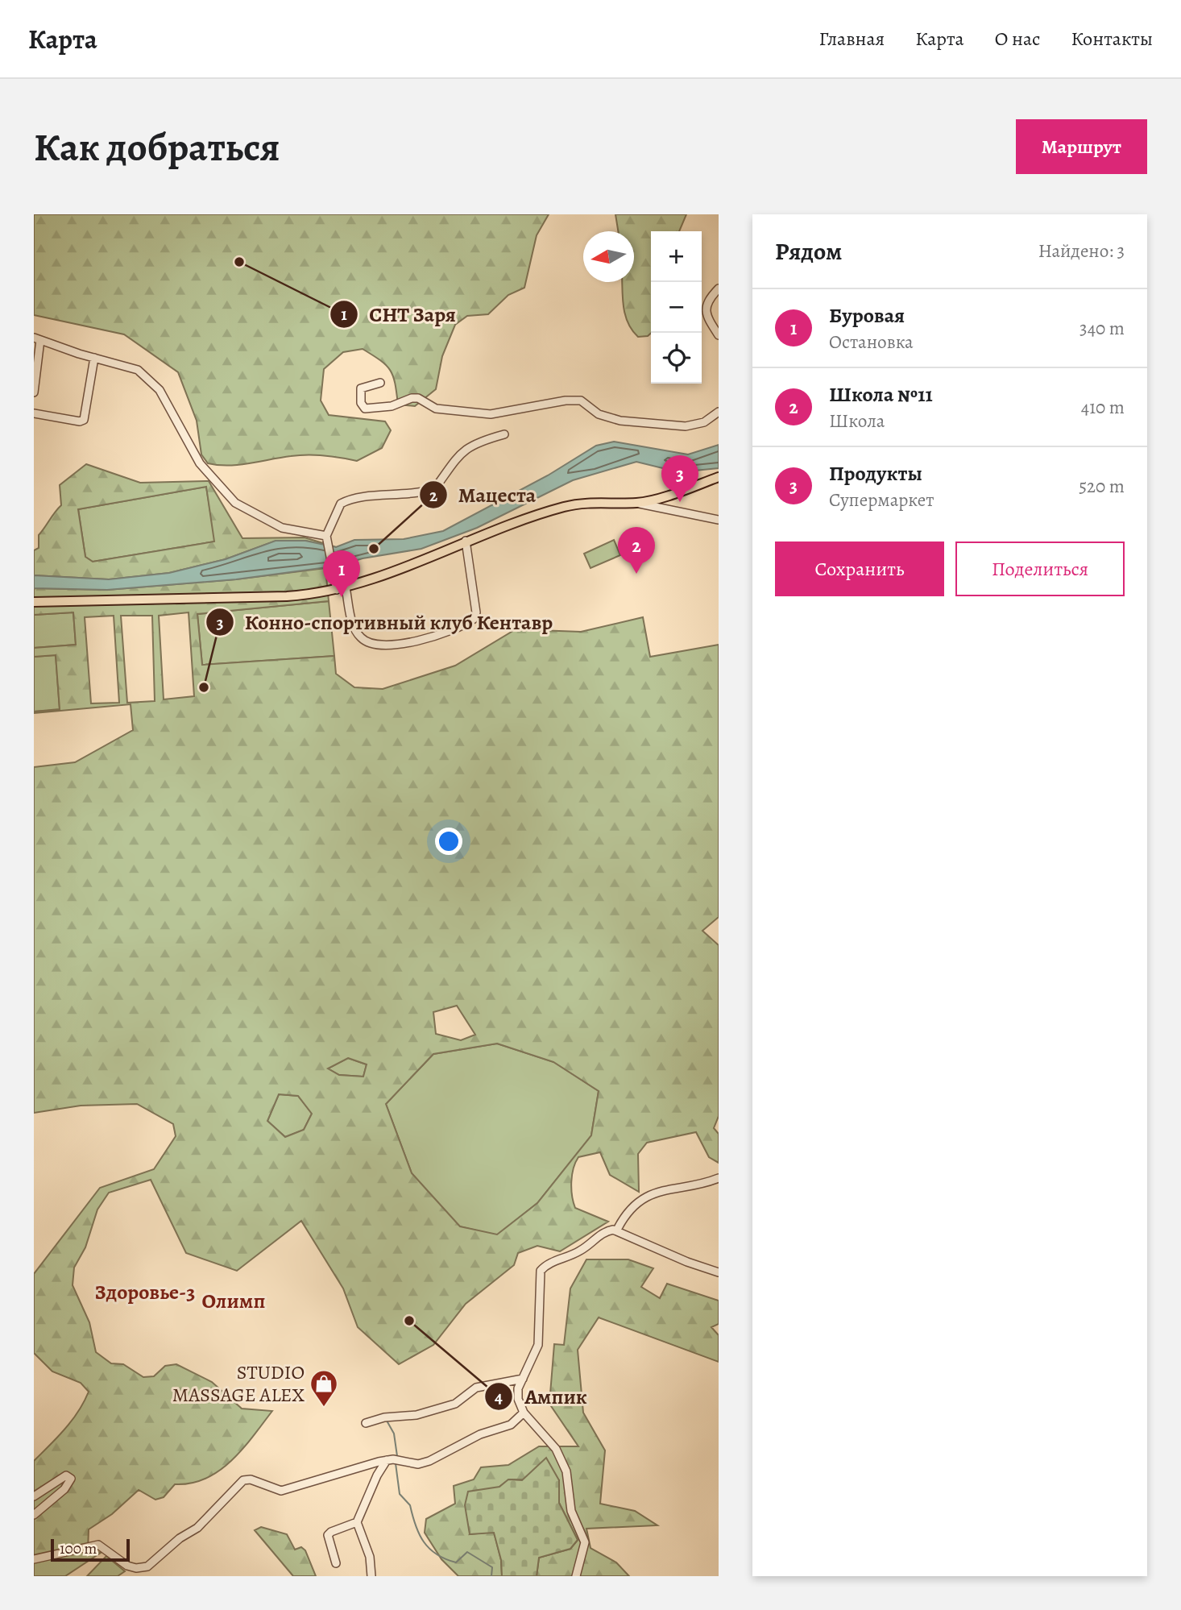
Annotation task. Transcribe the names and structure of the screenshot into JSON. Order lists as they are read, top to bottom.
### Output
{
  "districts": ["Здоровье-3", "Олимп"],
  "places": {
    "other": [
      "СНТ Заря",
      "Мацеста",
      "Конно-спортивный клуб Кентавр",
      "Ампик"
    ],
    "shop": ["STUDIO MASSAGE ALEX"]
  },
  "scale_bar": "100 m",
  "north": "left",
  "page": {
    "header": "Карта",
    "nav": [
      "Главная",
      "Карта",
      "О нас",
      "Контакты"
    ],
    "buttons": [
      "Маршрут",
      ["Сохранить", "Поделиться"]
    ],
    "title": "Как добраться",
    "heading": ["Рядом", "Найдено: 3"],
    "map_buttons": ["+", "−"],
    "list": [
      {
        "mark": "1",
        "name": "Буровая",
        "note": "Остановка",
        "value": "340 m"
      },
      {
        "mark": "2",
        "name": "Школа №11",
        "note": "Школа",
        "value": "410 m"
      },
      {
        "mark": "3",
        "name": "Продукты",
        "note": "Супермаркет",
        "value": "520 m"
      }
    ],
    "pins": ["3", "2", "1"],
    "scale": "100 m"
  }
}
